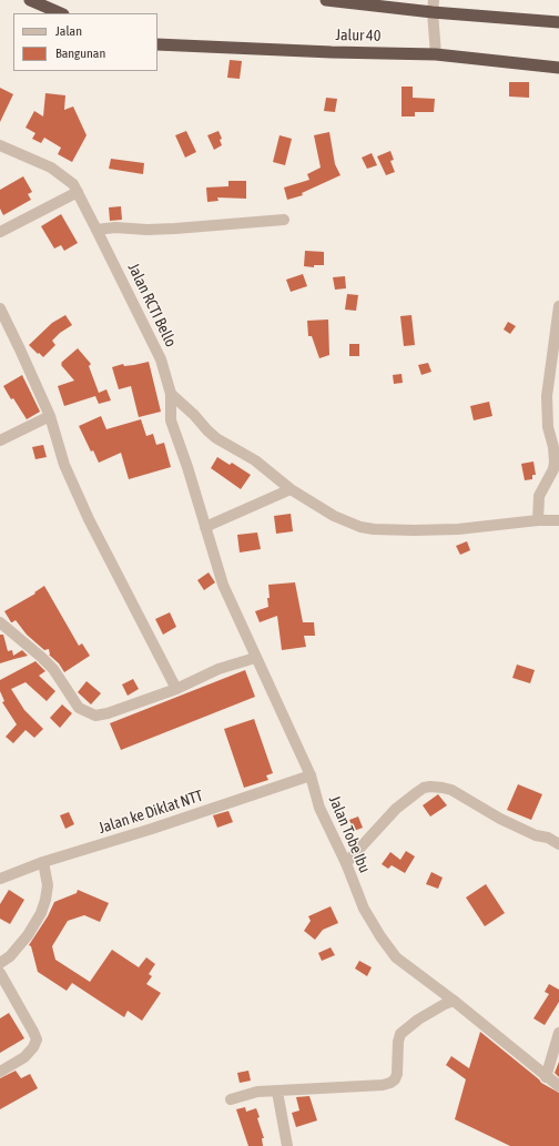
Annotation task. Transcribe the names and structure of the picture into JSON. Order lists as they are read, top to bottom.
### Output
{
  "streets": {
    "highway": ["Jalur 40"],
    "street": ["Jalan RCTI Bello", "Jalan ke Diklat NTT", "Jalan Tobe Ibu"]
  },
  "crossings": [
    ["Jalan RCTI Bello", "Jalan Tobe Ibu"],
    ["Jalan ke Diklat NTT", "Jalan Tobe Ibu"]
  ],
  "legend": ["Jalan", "Bangunan"]
}
